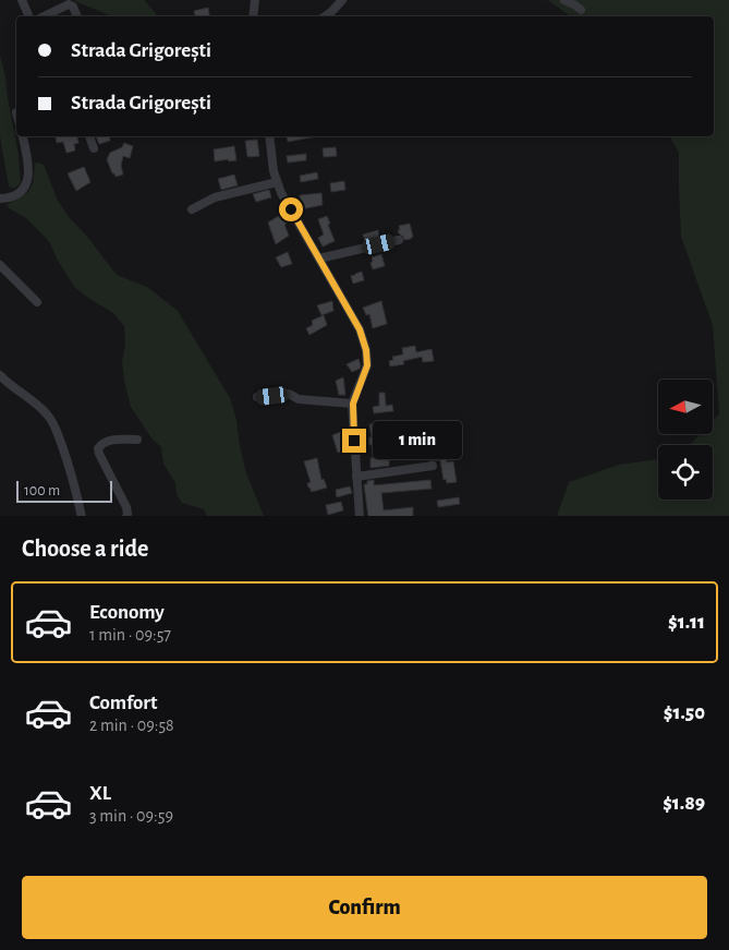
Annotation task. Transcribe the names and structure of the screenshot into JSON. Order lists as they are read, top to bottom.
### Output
{
  "scale_bar": "100 m",
  "north": "left",
  "page": {
    "banner": ["Strada Grigorești", "Strada Grigorești"],
    "bubble": "1 min",
    "scale": "100 m",
    "heading": "Choose a ride",
    "list": [
      {
        "name": "Economy",
        "note": "1 min · 09:57",
        "value": "$1.11"
      },
      {
        "name": "Comfort",
        "note": "2 min · 09:58",
        "value": "$1.50"
      },
      {
        "name": "XL",
        "note": "3 min · 09:59",
        "value": "$1.89"
      }
    ],
    "buttons": "Confirm"
  }
}
